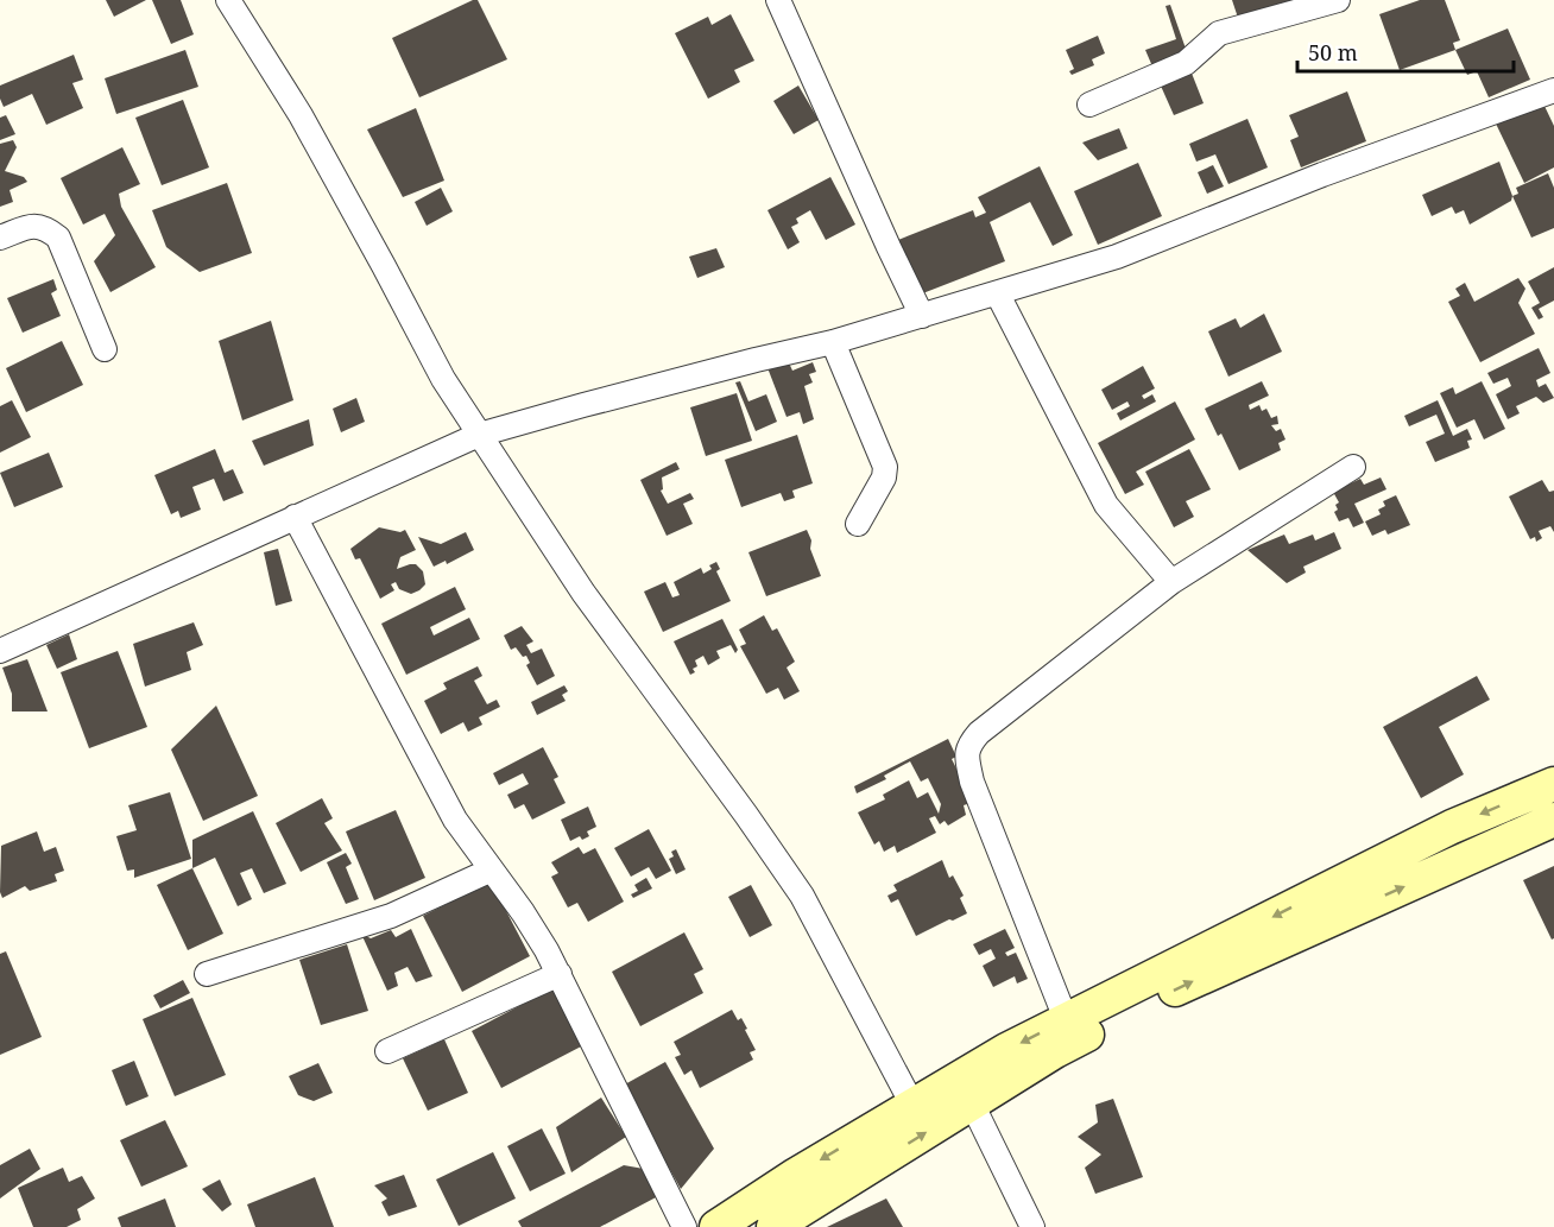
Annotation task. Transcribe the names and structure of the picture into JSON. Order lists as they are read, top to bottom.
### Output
{
  "scale_bar": "50 m"
}
